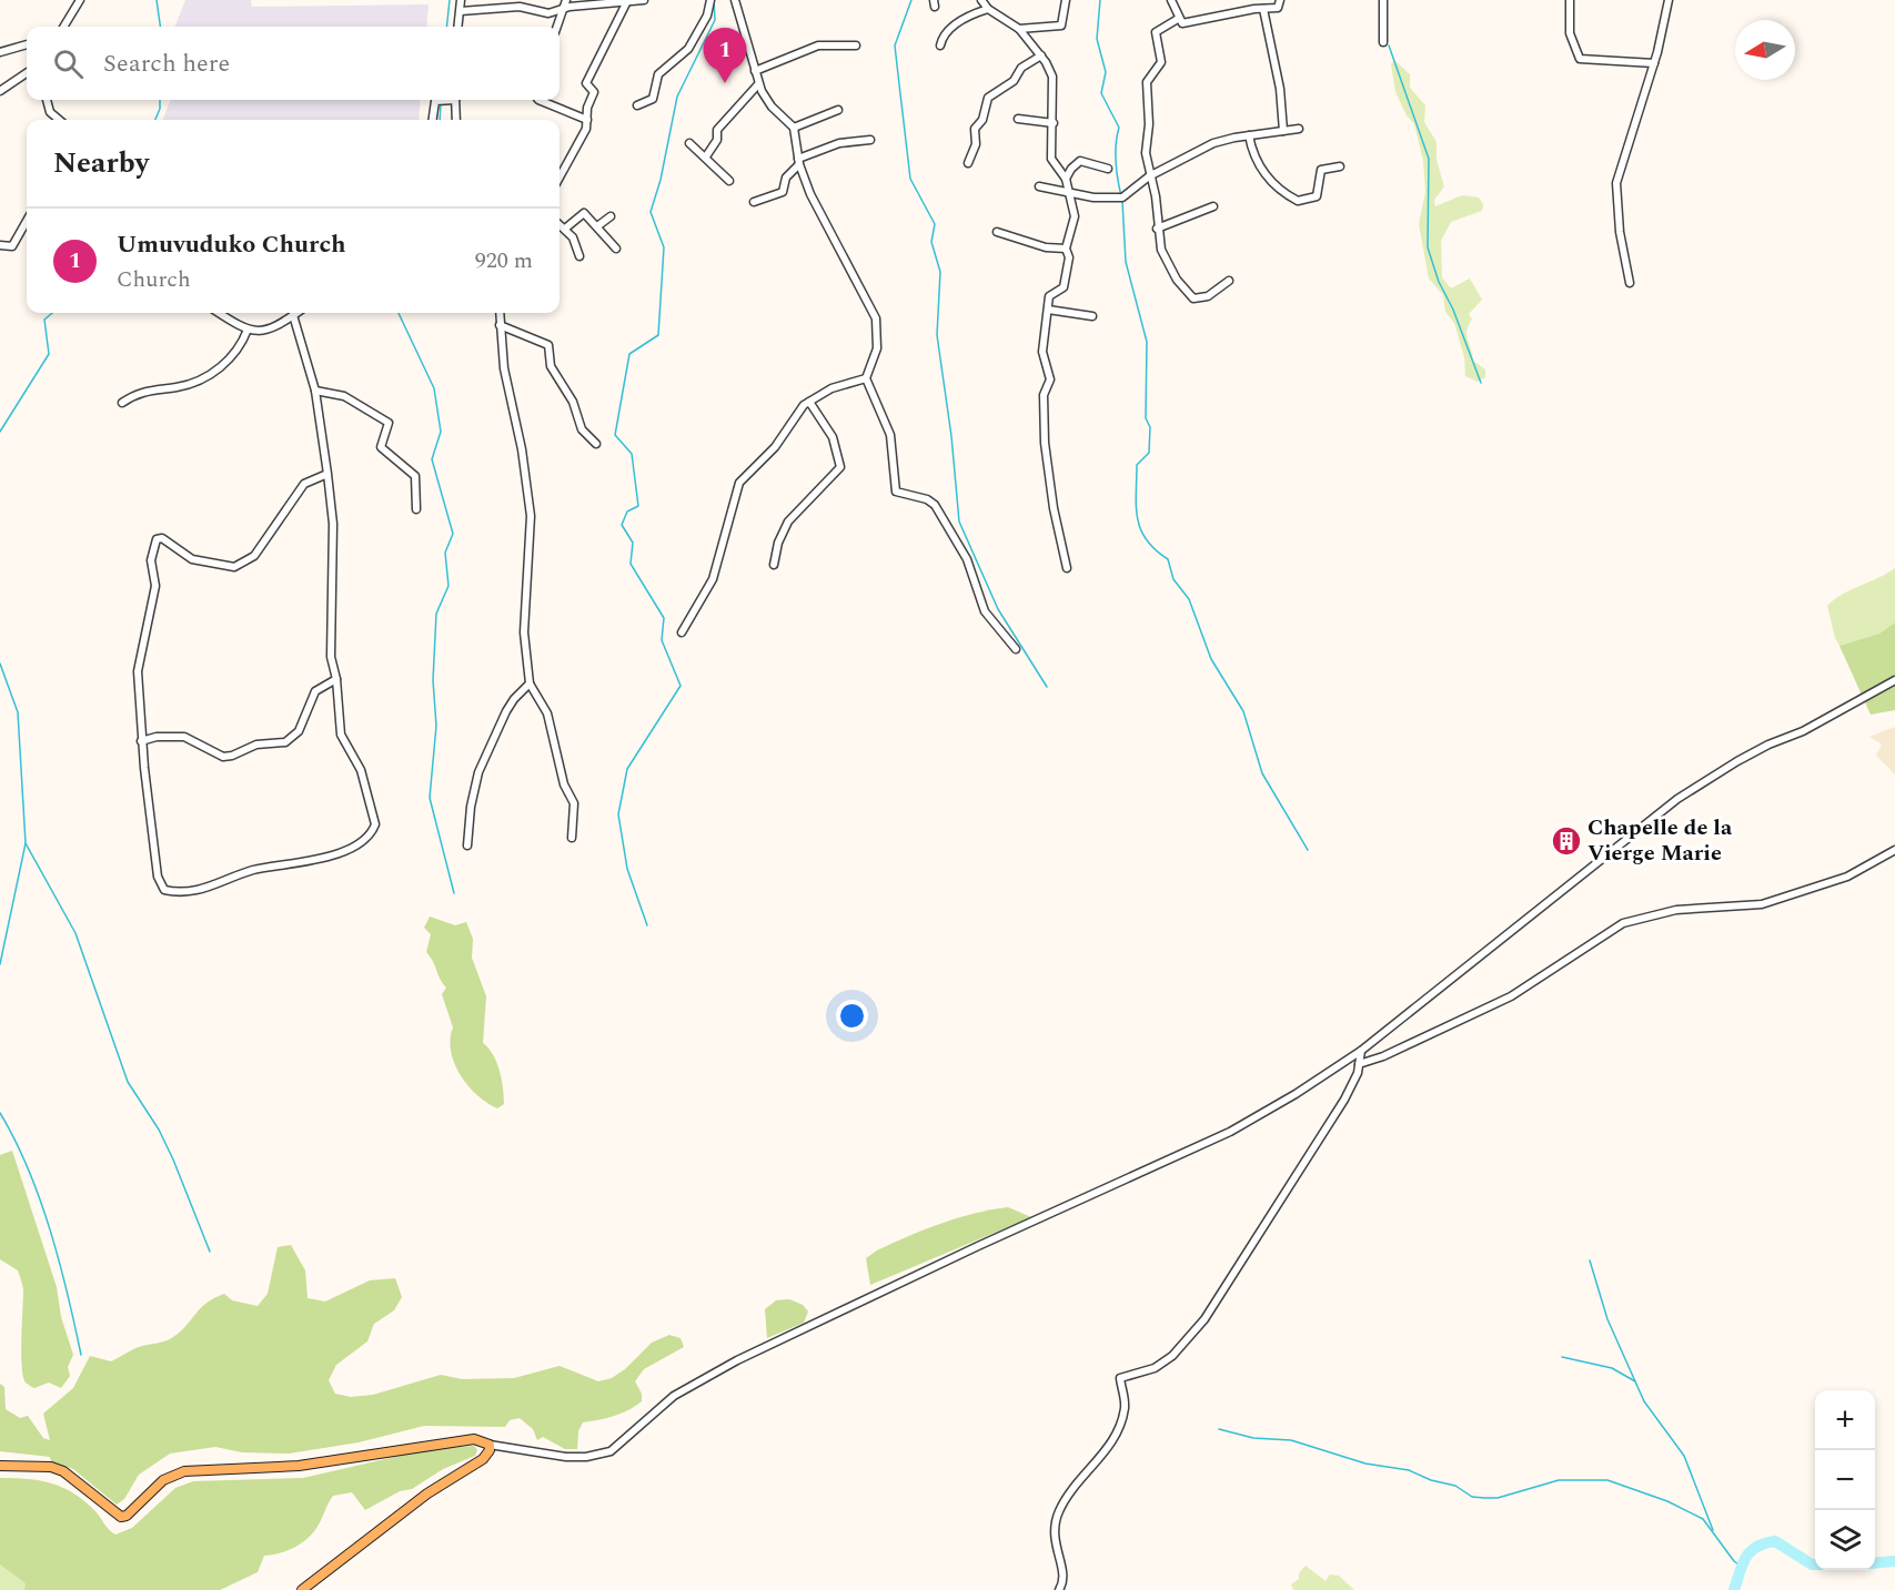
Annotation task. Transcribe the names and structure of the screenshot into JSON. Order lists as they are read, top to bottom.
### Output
{
  "places": {
    "building": ["Chapelle de la Vierge Marie"]
  },
  "north": "left",
  "page": {
    "search": "Search here",
    "pins": "1",
    "heading": "Nearby",
    "list": [
      {
        "mark": "1",
        "name": "Umuvuduko Church",
        "note": "Church",
        "value": "920 m"
      }
    ],
    "map_buttons": ["+", "−"]
  }
}
